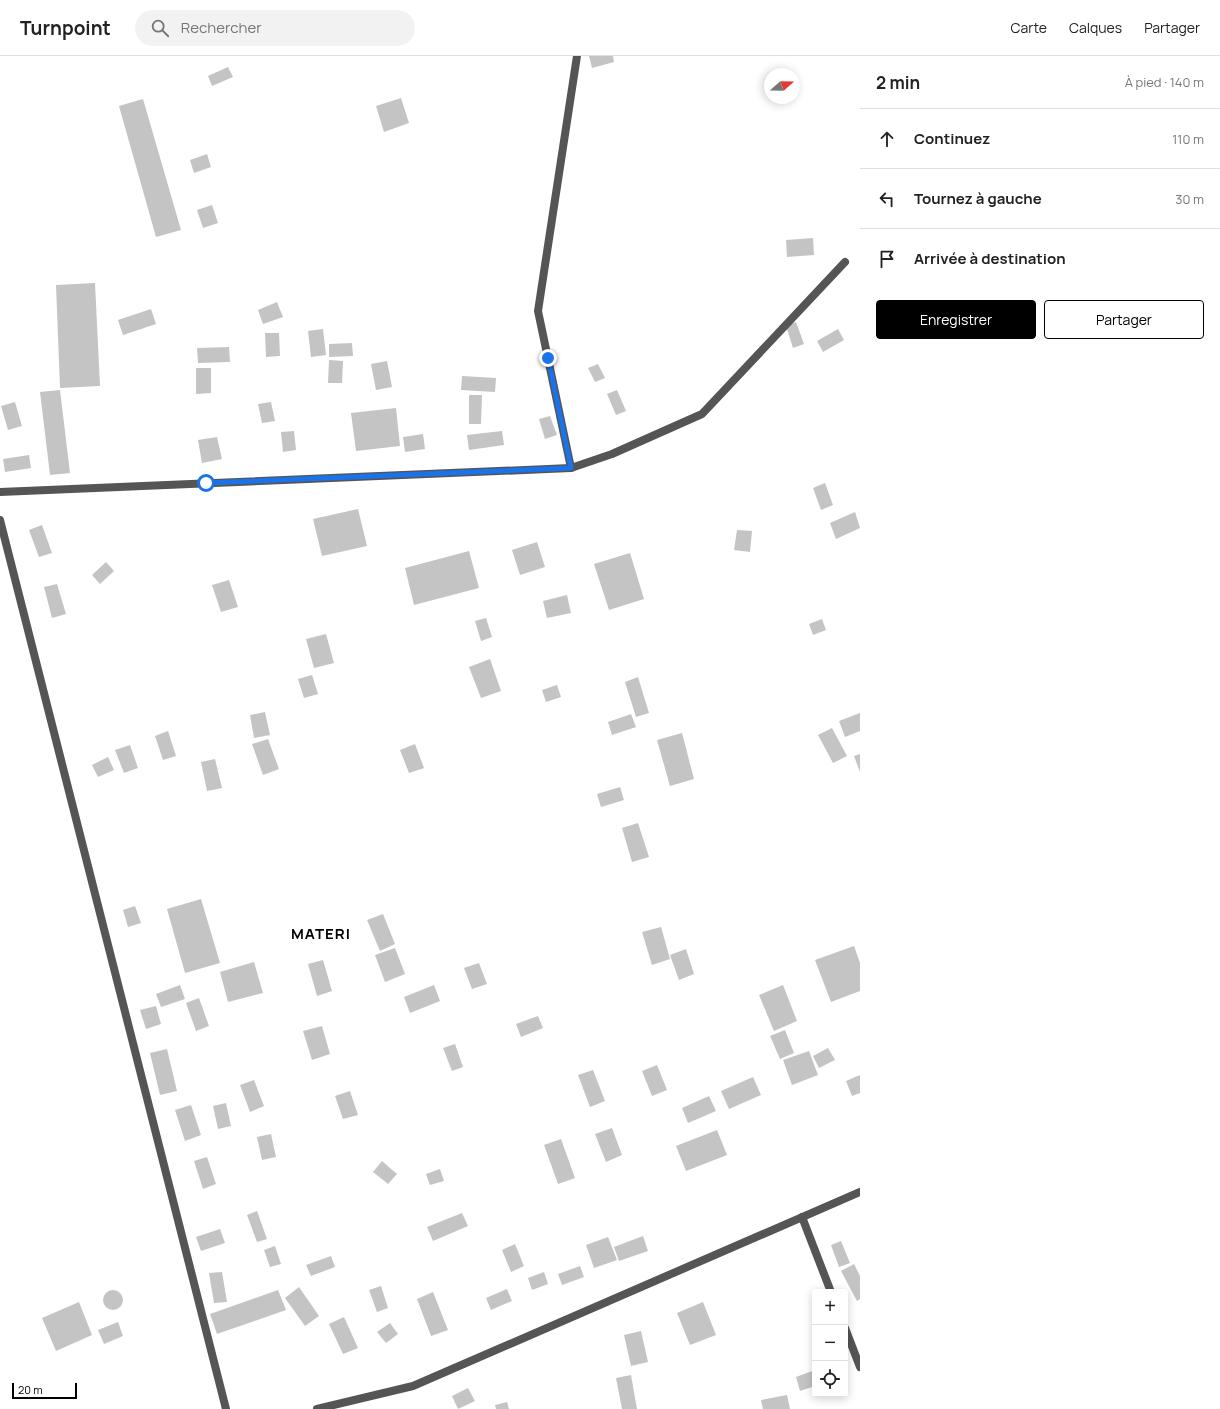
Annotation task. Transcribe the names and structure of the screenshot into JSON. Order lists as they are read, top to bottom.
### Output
{
  "districts": ["MATERI"],
  "scale_bar": "20 m",
  "north": "right",
  "page": {
    "header": "Turnpoint",
    "search": "Rechercher",
    "nav": ["Carte", "Calques", "Partager"],
    "heading": ["2 min", "À pied · 140 m"],
    "list": [
      ["Continuez", "110 m"],
      ["Tournez à gauche", "30 m"],
      "Arrivée à destination"
    ],
    "buttons": ["Enregistrer", "Partager"],
    "map_buttons": ["+", "−"],
    "scale": "20 m"
  }
}
